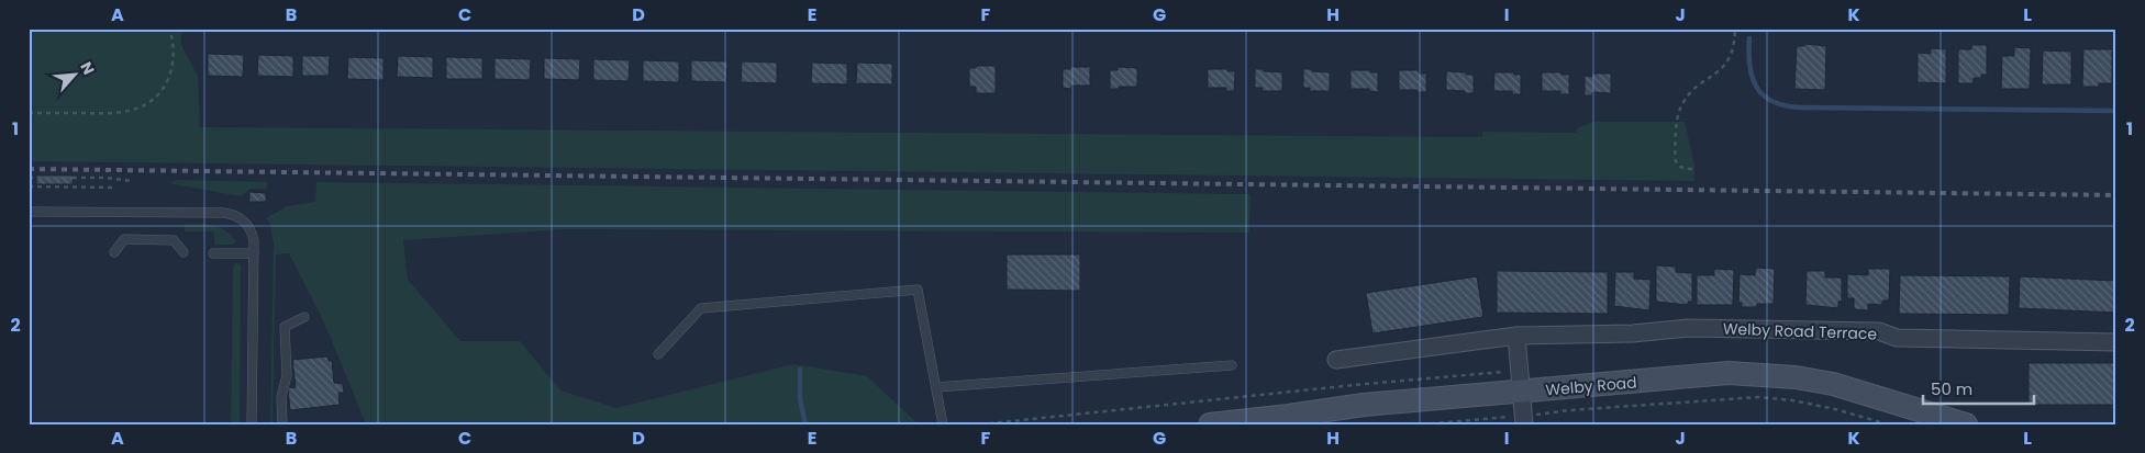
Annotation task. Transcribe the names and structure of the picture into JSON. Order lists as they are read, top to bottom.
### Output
{
  "streets": {
    "street": ["Welby Road Terrace", "Welby Road"]
  },
  "scale_bar": "50 m",
  "north": "top right",
  "grid": {
    "columns": [
      "A",
      "B",
      "C",
      "D",
      "E",
      "F",
      "G",
      "H",
      "I",
      "J",
      "K",
      "L"
    ],
    "rows": ["1", "2"]
  }
}
